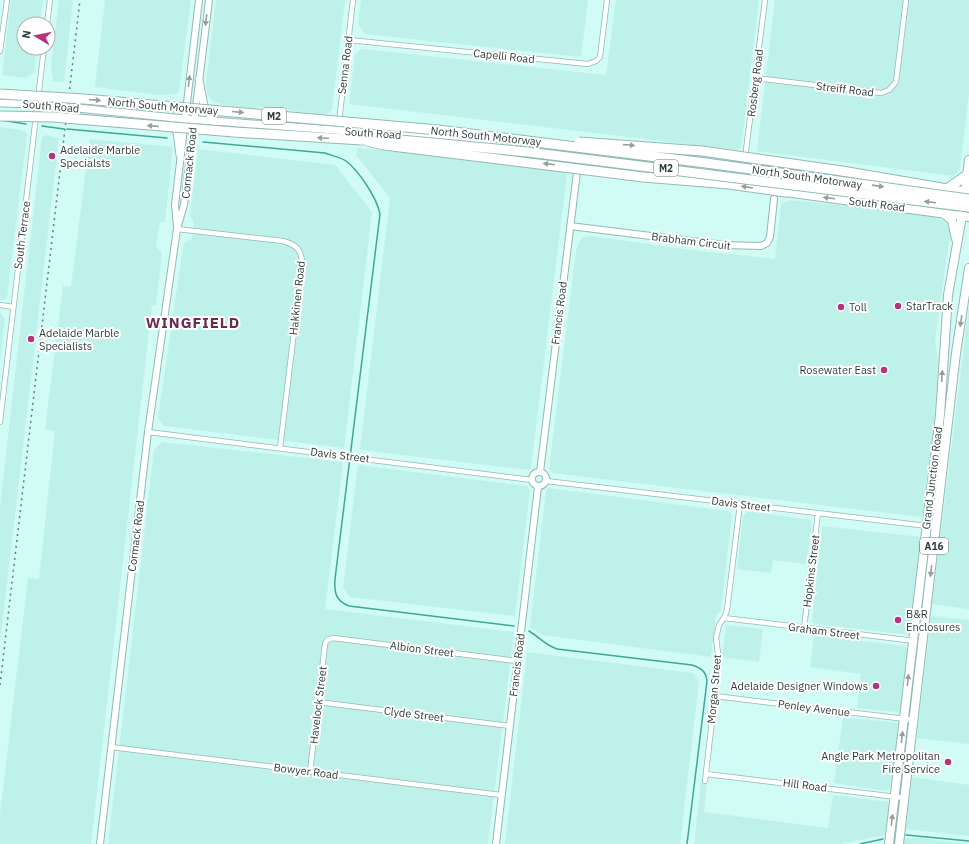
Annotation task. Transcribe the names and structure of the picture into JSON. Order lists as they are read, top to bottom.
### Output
{
  "streets": {
    "highway": [
      "South Road",
      "North South Motorway",
      "M2",
      "Grand Junction Road",
      "A16"
    ],
    "street": [
      "Capelli Road",
      "Senna Road",
      "Rosberg Road",
      "Streiff Road",
      "Cormack Road",
      "South Terrace",
      "Brabham Circuit",
      "Hakkinen Road",
      "Francis Road",
      "Davis Street",
      "Hopkins Street",
      "Graham Street",
      "Albion Street",
      "Morgan Street",
      "Havelock Street",
      "Penley Avenue",
      "Clyde Street",
      "Bowyer Road",
      "Hill Road"
    ]
  },
  "crossings": [
    ["Capelli Road", "Senna Road"],
    ["Senna Road", "South Road"],
    ["Rosberg Road", "Streiff Road"],
    ["Rosberg Road", "South Road"],
    ["South Road", "Cormack Road"],
    ["South Road", "South Terrace"],
    ["South Road", "Francis Road"],
    ["South Road", "Grand Junction Road"],
    ["North South Motorway", "Grand Junction Road"],
    ["Cormack Road", "Hakkinen Road"],
    ["Cormack Road", "Davis Street"],
    ["Cormack Road", "Bowyer Road"],
    ["Brabham Circuit", "Francis Road"],
    ["Hakkinen Road", "Davis Street"],
    ["Francis Road", "Davis Street"],
    ["Francis Road", "Albion Street"],
    ["Francis Road", "Clyde Street"],
    ["Francis Road", "Bowyer Road"],
    ["Davis Street", "Grand Junction Road"],
    ["Davis Street", "Hopkins Street"],
    ["Davis Street", "Morgan Street"],
    ["Grand Junction Road", "Graham Street"],
    ["Grand Junction Road", "Penley Avenue"],
    ["Grand Junction Road", "Hill Road"],
    ["Hopkins Street", "Graham Street"],
    ["Graham Street", "Morgan Street"],
    ["Albion Street", "Havelock Street"],
    ["Morgan Street", "Penley Avenue"],
    ["Morgan Street", "Hill Road"],
    ["Havelock Street", "Clyde Street"],
    ["Havelock Street", "Bowyer Road"]
  ],
  "districts": ["WINGFIELD"],
  "places": [
    "Adelaide Marble Specialsts",
    "StarTrack",
    "Toll",
    "Adelaide Marble Specialists",
    "Rosewater East",
    "B&R Enclosures",
    "Adelaide Designer Windows",
    "Angle Park Metropolitan Fire Service"
  ],
  "north": "left"
}
